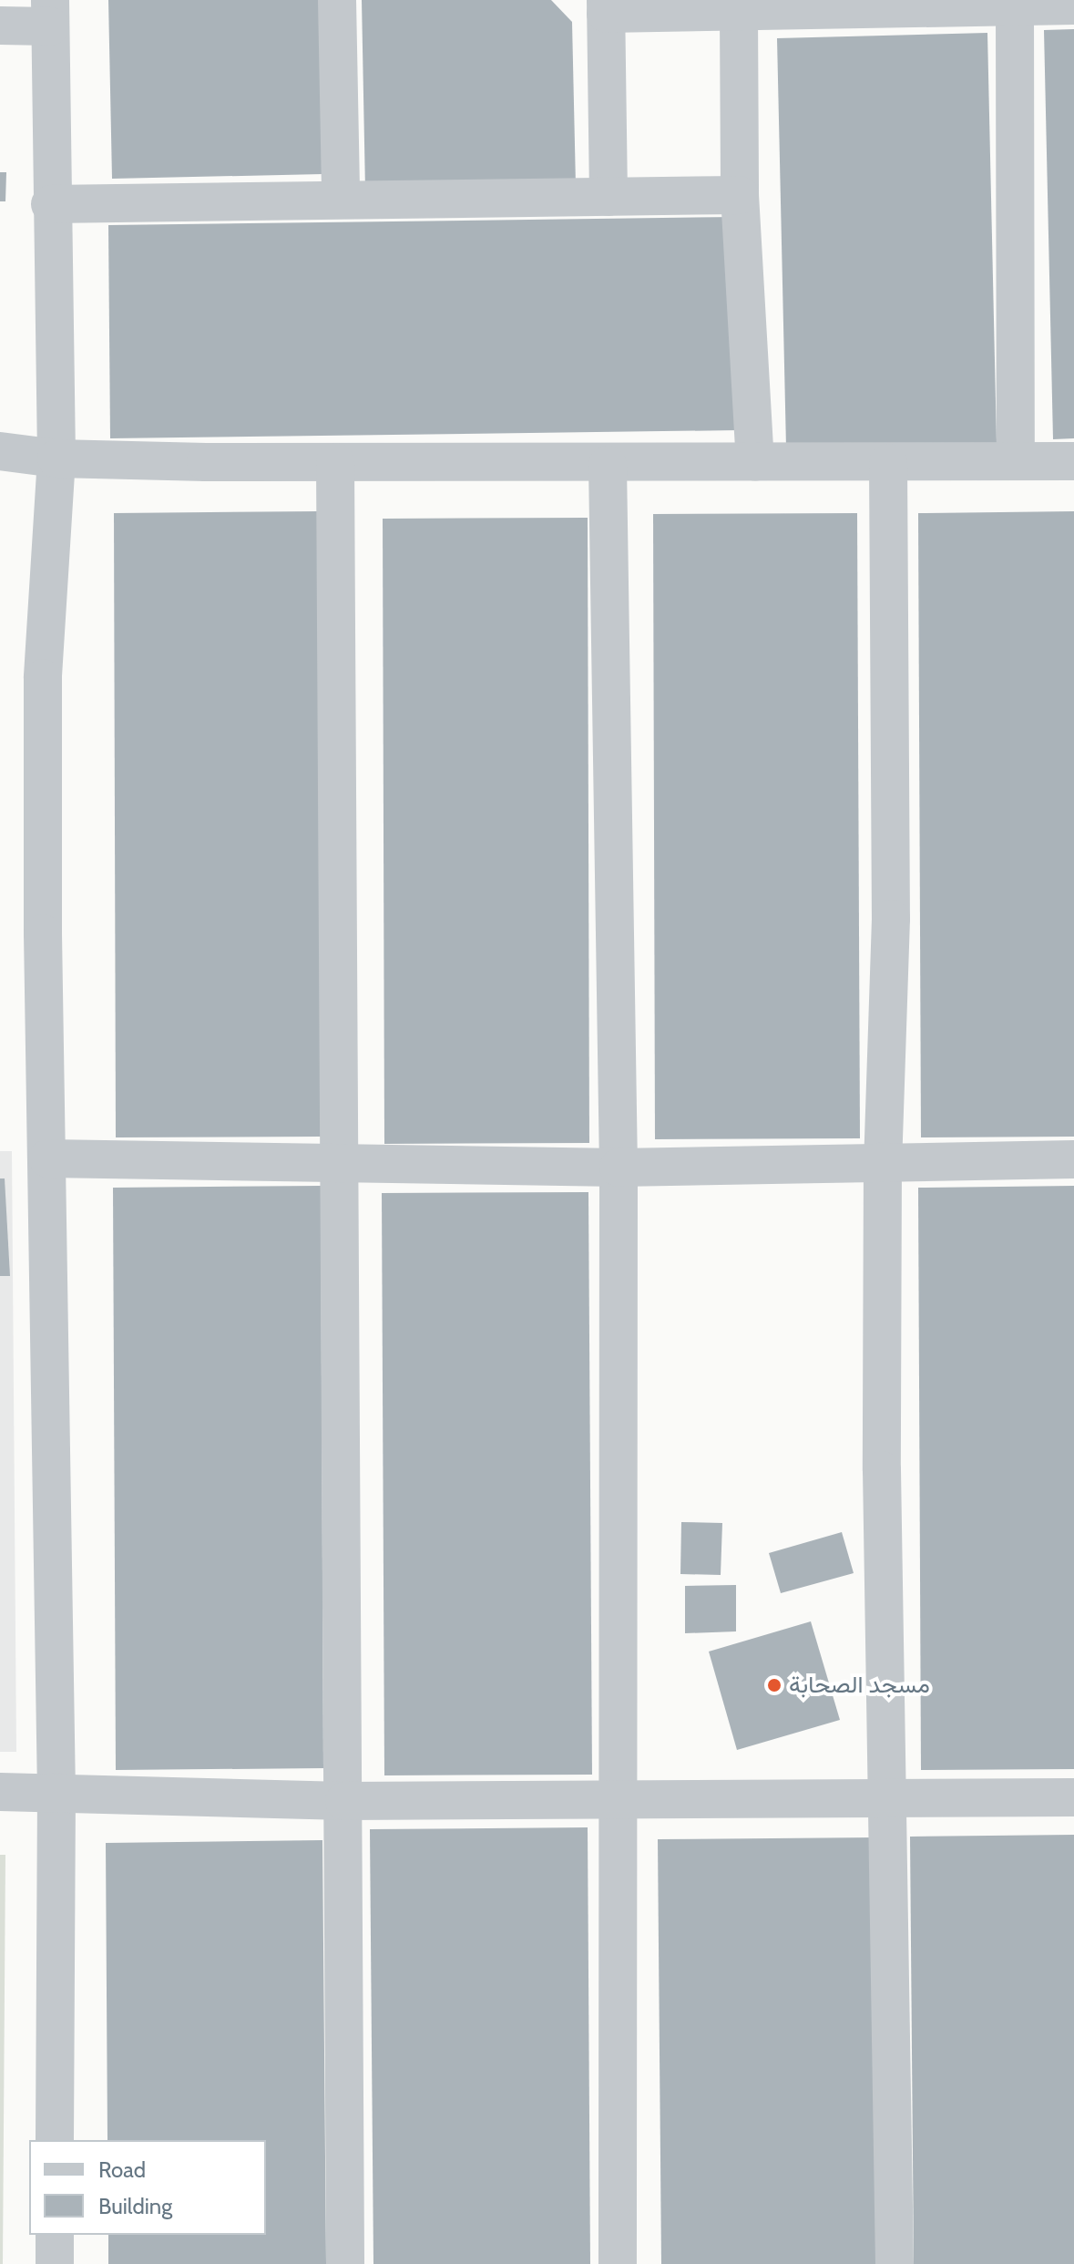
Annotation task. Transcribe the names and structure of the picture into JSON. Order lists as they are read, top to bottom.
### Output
{
  "places": ["مسجد الصحابة"],
  "legend": ["Road", "Building"]
}
